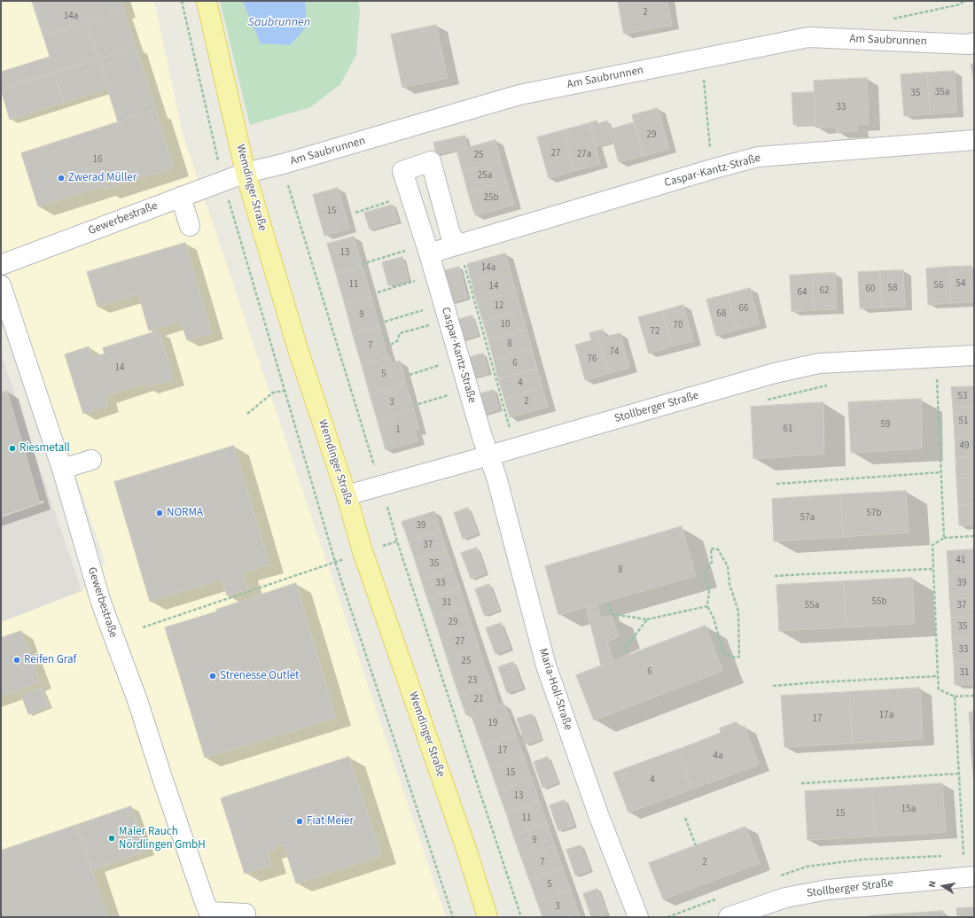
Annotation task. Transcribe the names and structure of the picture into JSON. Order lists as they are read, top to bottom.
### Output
{
  "streets": {
    "main road": ["Wemdinger Straße"],
    "street": [
      "Am Saubrunnen",
      "Caspar-Kantz-Straße",
      "Gewerbestraße",
      "Stollberger Straße",
      "Maria-Holl-Straße"
    ]
  },
  "crossings": [
    ["Am Saubrunnen", "Wemdinger Straße"],
    ["Am Saubrunnen", "Gewerbestraße"],
    ["Caspar-Kantz-Straße", "Stollberger Straße"],
    ["Caspar-Kantz-Straße", "Maria-Holl-Straße"],
    ["Wemdinger Straße", "Gewerbestraße"],
    ["Wemdinger Straße", "Stollberger Straße"],
    ["Stollberger Straße", "Maria-Holl-Straße"]
  ],
  "water": ["Saubrunnen"],
  "places": [
    "Zwerad Müller",
    "Riesmetall",
    "NORMA",
    "Reifen Graf",
    "Strenesse Outlet",
    "Fiat Meier",
    "Maler Rauch Nördlingen GmbH"
  ],
  "house_numbers": [
    "2",
    "14a",
    "35a",
    "35",
    "33",
    "29",
    "27",
    "27a",
    "25",
    "16",
    "25a",
    "25b",
    "15",
    "13",
    "14a",
    "54",
    "11",
    "56",
    "14",
    "58",
    "60",
    "62",
    "64",
    "12",
    "66",
    "68",
    "9",
    "10",
    "70",
    "72",
    "8",
    "7",
    "74",
    "76",
    "6",
    "14",
    "5",
    "4",
    "53",
    "2",
    "3",
    "51",
    "59",
    "61",
    "1",
    "49",
    "57b",
    "57a",
    "39",
    "37",
    "41",
    "35",
    "8",
    "33",
    "39",
    "55b",
    "31",
    "55a",
    "37",
    "29",
    "35",
    "27",
    "33",
    "25",
    "6",
    "31",
    "23",
    "21",
    "17a",
    "17",
    "19",
    "17",
    "4a",
    "15",
    "4",
    "13",
    "15a",
    "15",
    "11",
    "9",
    "7",
    "2",
    "5",
    "3"
  ],
  "north": "left"
}
